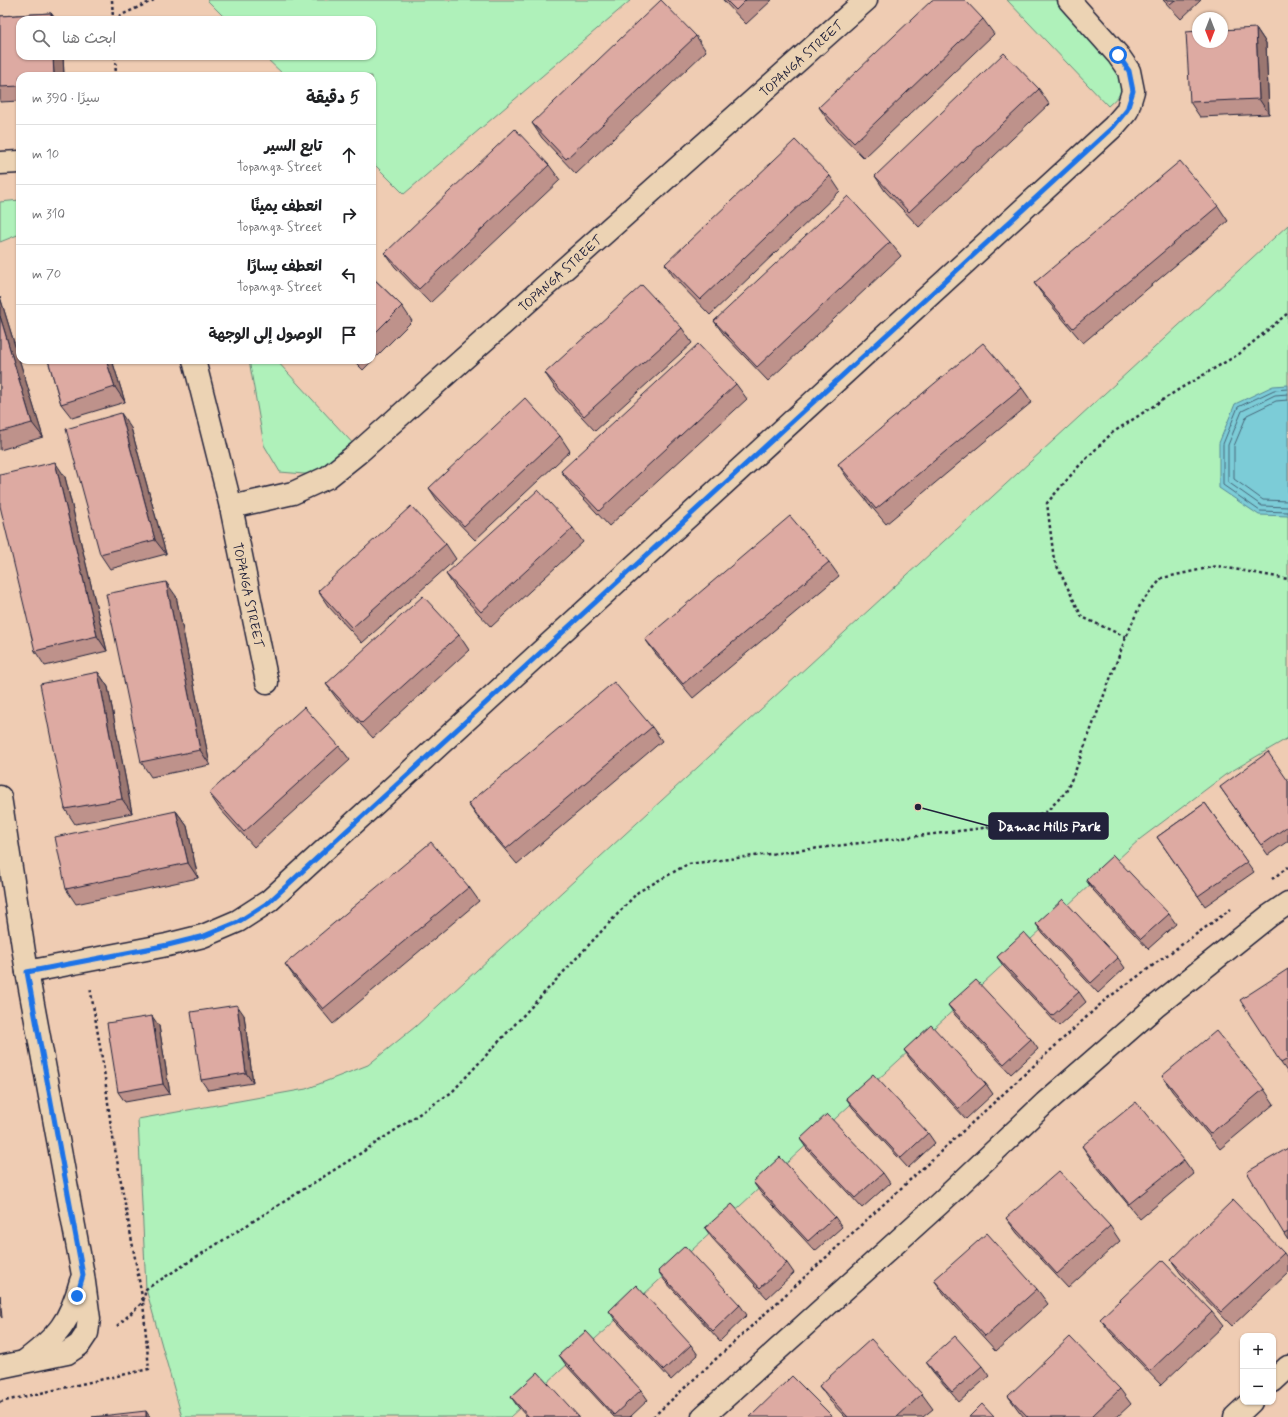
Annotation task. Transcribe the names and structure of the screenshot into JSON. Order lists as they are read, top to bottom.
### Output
{
  "streets": {
    "street": ["TOPANGA STREET"]
  },
  "places": ["Damac Hills Park"],
  "north": "bottom",
  "page": {
    "search": "ابحث هنا",
    "heading": ["5 دقيقة", "سيرًا · 390 m"],
    "list": [
      ["تابع السير", "Topanga Street", "10 m"],
      ["انعطف يمينًا", "Topanga Street", "310 m"],
      ["انعطف يسارًا", "Topanga Street", "70 m"],
      "الوصول إلى الوجهة"
    ],
    "map_buttons": ["+", "−"]
  }
}
